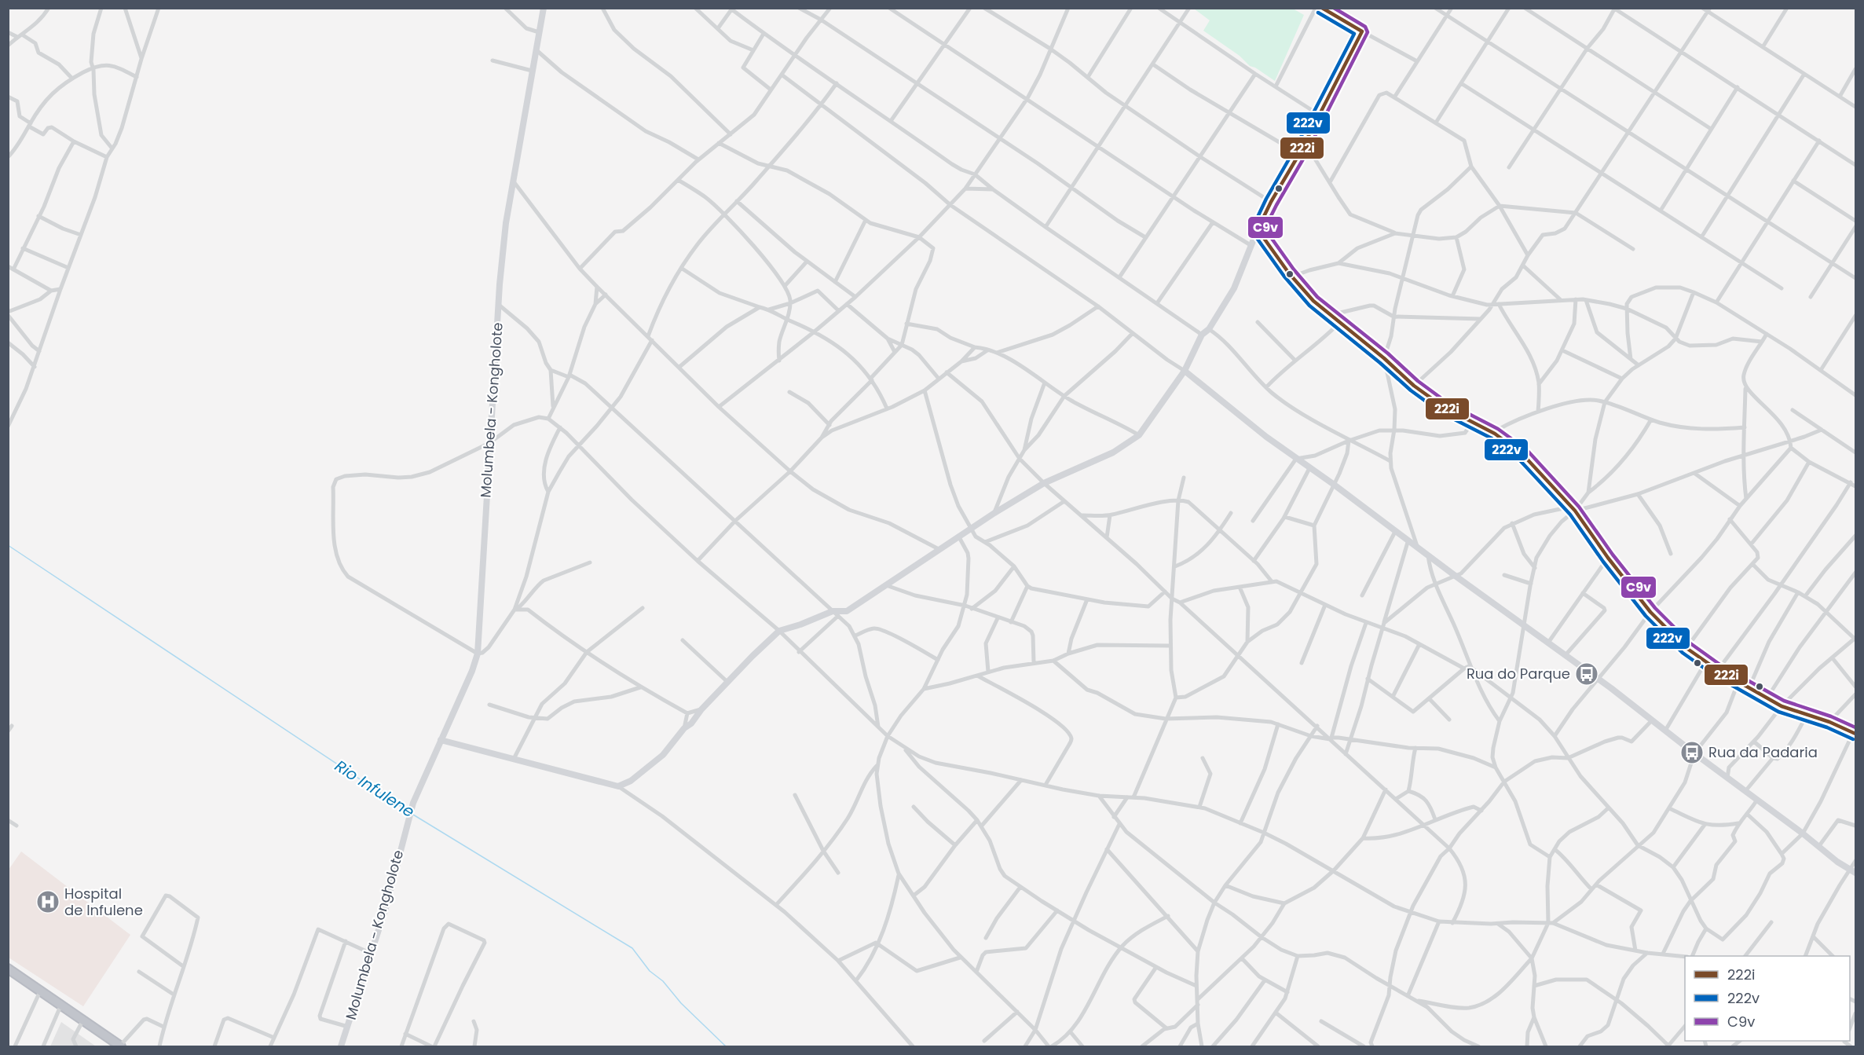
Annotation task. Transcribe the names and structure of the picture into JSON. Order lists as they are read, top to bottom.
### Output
{
  "streets": {
    "street": ["Molumbela - Kongholote"]
  },
  "water": ["Rio Infulene"],
  "places": {
    "bus stop": ["Rua do Parque", "Rua da Padaria"],
    "hospital": ["Hospital de Infulene"]
  },
  "lines": ["transit line 222i", "transit line C9v", "transit line 222v"],
  "legend": ["222i", "222v", "C9v"]
}
